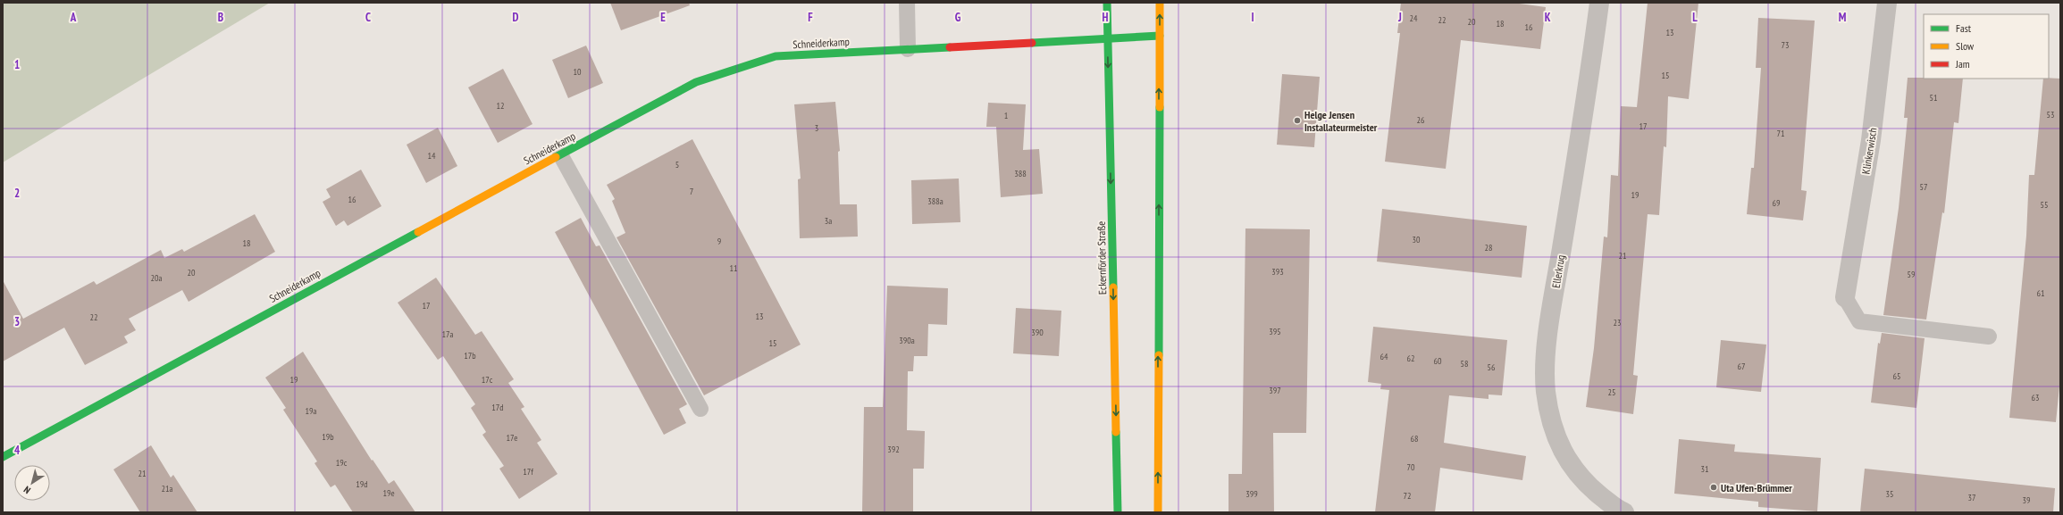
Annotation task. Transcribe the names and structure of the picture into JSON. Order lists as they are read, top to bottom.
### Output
{
  "streets": {
    "street": [
      "Schneiderkamp",
      "Klinkerwisch",
      "Eckernförder Straße",
      "Ellerkrug"
    ]
  },
  "crossings": [
    ["Schneiderkamp", "Eckernförder Straße"]
  ],
  "places": ["Helge Jensen Installateurmeister", "Uta Ufen-Brümmer"],
  "house_numbers": [
    "24",
    "22",
    "20",
    "18",
    "16",
    "13",
    "73",
    "10",
    "15",
    "51",
    "12",
    "53",
    "1",
    "26",
    "17",
    "3",
    "71",
    "14",
    "5",
    "388",
    "57",
    "7",
    "19",
    "16",
    "388a",
    "69",
    "55",
    "3a",
    "30",
    "9",
    "18",
    "28",
    "21",
    "11",
    "393",
    "20",
    "59",
    "20a",
    "61",
    "17",
    "13",
    "22",
    "23",
    "395",
    "390",
    "17a",
    "390a",
    "15",
    "17b",
    "64",
    "62",
    "60",
    "58",
    "67",
    "56",
    "65",
    "19",
    "17c",
    "397",
    "25",
    "63",
    "17d",
    "19a",
    "19b",
    "17e",
    "68",
    "392",
    "19c",
    "70",
    "31",
    "17f",
    "21",
    "19d",
    "21a",
    "19e",
    "399",
    "35",
    "72",
    "37",
    "39"
  ],
  "legend": ["Fast", "Slow", "Jam"],
  "north": "bottom left",
  "grid": {
    "columns": [
      "A",
      "B",
      "C",
      "D",
      "E",
      "F",
      "G",
      "H",
      "I",
      "J",
      "K",
      "L",
      "M"
    ],
    "rows": [
      "1",
      "2",
      "3",
      "4"
    ]
  }
}
